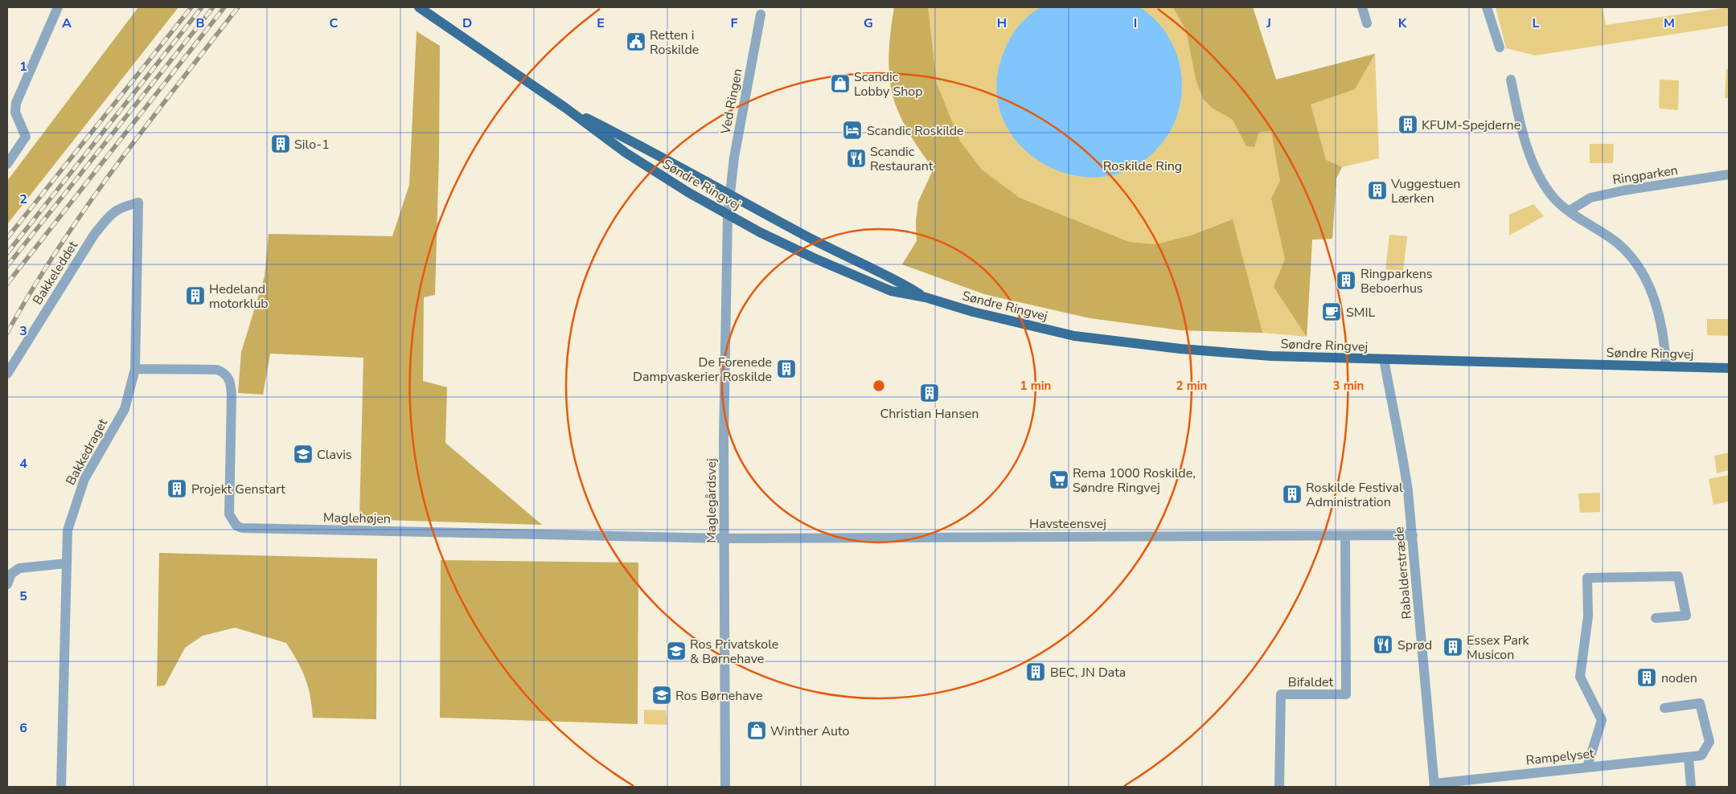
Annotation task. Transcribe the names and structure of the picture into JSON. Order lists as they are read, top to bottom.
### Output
{
  "streets": {
    "main road": ["Søndre Ringvej"],
    "street": [
      "Ved Ringen",
      "Ringparken",
      "Bakkeleddet",
      "Bakkedraget",
      "Maglegårdsvej",
      "Maglehøjen",
      "Havsteensvej",
      "Rabalderstræde",
      "Bifaldet",
      "Rampelyset"
    ]
  },
  "crossings": [
    ["Ved Ringen", "Søndre Ringvej"],
    ["Ved Ringen", "Maglegårdsvej"],
    ["Søndre Ringvej", "Maglegårdsvej"],
    ["Søndre Ringvej", "Rabalderstræde"],
    ["Bakkeleddet", "Bakkedraget"],
    ["Bakkedraget", "Maglehøjen"],
    ["Maglegårdsvej", "Maglehøjen"],
    ["Maglegårdsvej", "Havsteensvej"],
    ["Maglehøjen", "Havsteensvej"],
    ["Havsteensvej", "Rabalderstræde"],
    ["Havsteensvej", "Bifaldet"],
    ["Rabalderstræde", "Rampelyset"]
  ],
  "parks": ["Roskilde Ring"],
  "places": {
    "public building": ["Retten i Roskilde"],
    "shop": ["Scandic Lobby Shop", "Winther Auto"],
    "building": [
      "KFUM-Spejderne",
      "Silo-1",
      "Vuggestuen Lærken",
      "Ringparkens Beboerhus",
      "Hedeland motorklub",
      "De Forenede Dampvaskerier Roskilde",
      "Christian Hansen",
      "Projekt Genstart",
      "Roskilde Festival Administration",
      "Essex Park Musicon",
      "BEC, JN Data",
      "noden"
    ],
    "hotel": ["Scandic Roskilde"],
    "restaurant": ["Scandic Restaurant", "Sprød"],
    "cafe": ["SMIL"],
    "school or university": ["Clavis", "Ros Privatskole & Børnehave", "Ros Børnehave"],
    "supermarket": ["Rema 1000 Roskilde, Søndre Ringvej"]
  },
  "grid": {
    "columns": [
      "A",
      "B",
      "C",
      "D",
      "E",
      "F",
      "G",
      "H",
      "I",
      "J",
      "K",
      "L",
      "M"
    ],
    "rows": [
      "1",
      "2",
      "3",
      "4",
      "5",
      "6"
    ]
  },
  "rings": ["1 min", "2 min", "3 min"]
}
